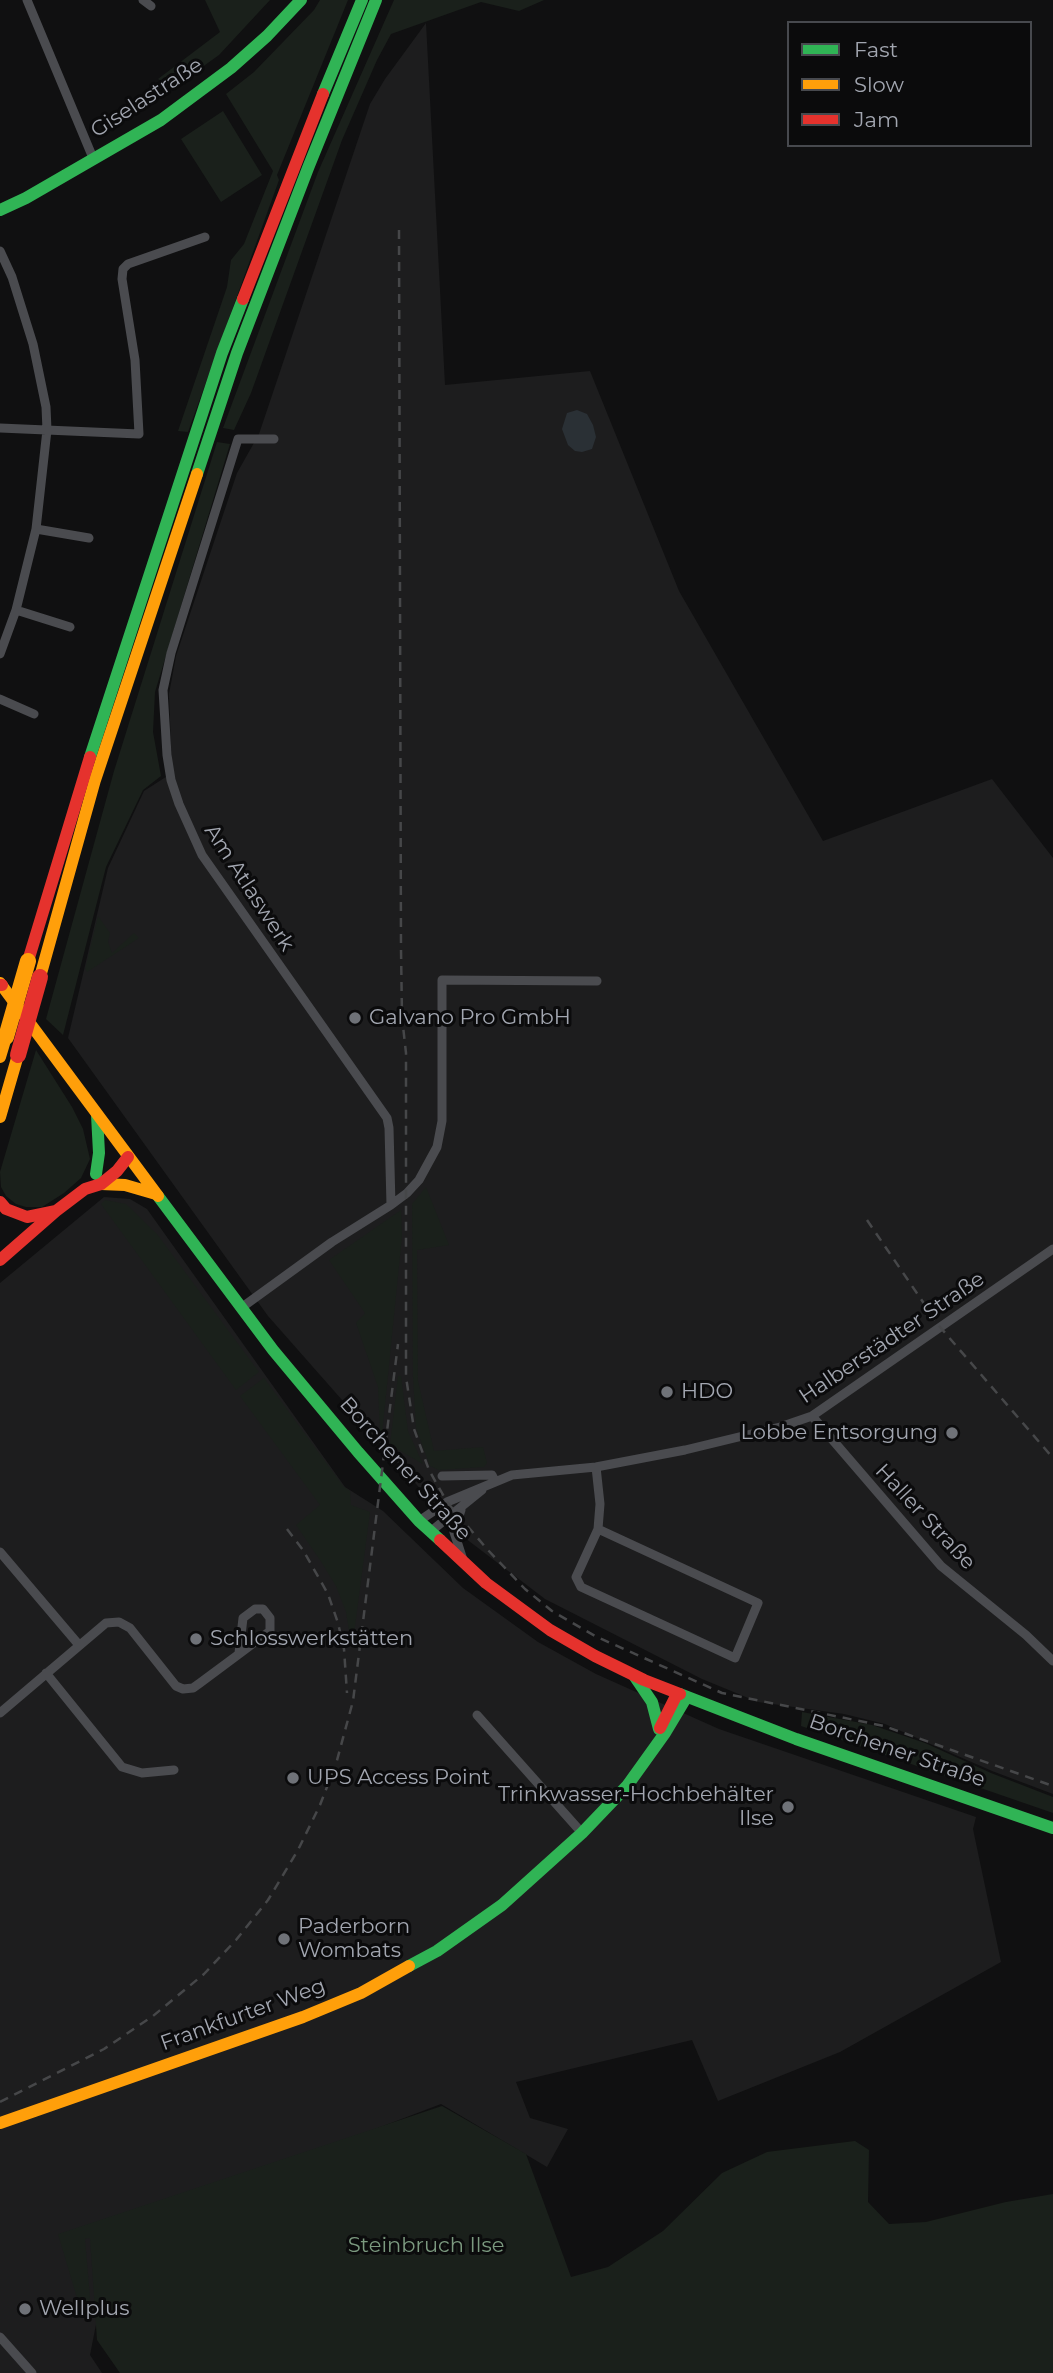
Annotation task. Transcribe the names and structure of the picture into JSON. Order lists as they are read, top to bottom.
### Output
{
  "streets": {
    "main road": ["Giselastraße", "Borchener Straße", "Frankfurter Weg"],
    "street": ["Am Atlaswerk", "Halberstädter Straße", "Haller Straße"]
  },
  "crossings": [
    ["Halberstädter Straße", "Borchener Straße"],
    ["Halberstädter Straße", "Haller Straße"],
    ["Borchener Straße", "Frankfurter Weg"]
  ],
  "parks": ["Steinbruch Ilse"],
  "places": [
    "Galvano Pro GmbH",
    "HDO",
    "Lobbe Entsorgung",
    "Schlosswerkstätten",
    "UPS Access Point",
    "Trinkwasser-Hochbehälter Ilse",
    "Paderborn Wombats",
    "Wellplus"
  ],
  "legend": ["Fast", "Slow", "Jam"]
}
